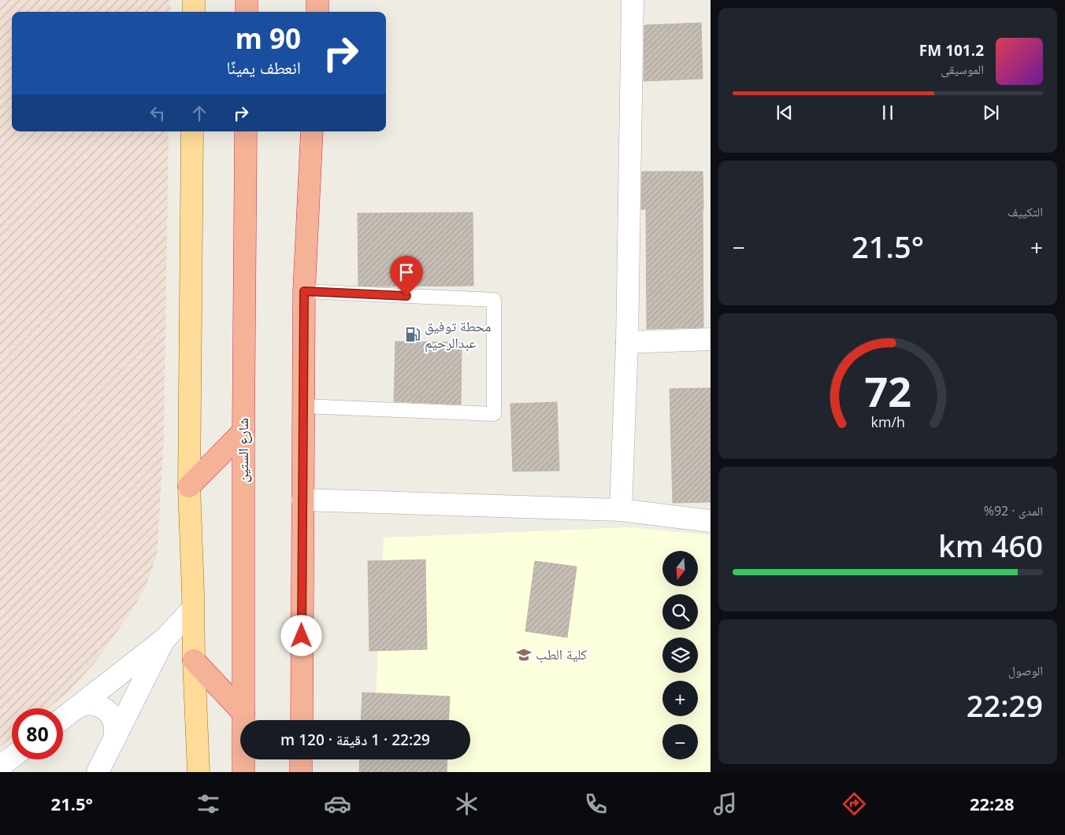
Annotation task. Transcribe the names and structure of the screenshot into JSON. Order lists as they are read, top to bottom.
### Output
{
  "streets": {
    "highway": ["شارع الستين"]
  },
  "places": {
    "fuel station": ["محطة توفيق عبدالرحيم"],
    "school or university": ["كلية الطب"]
  },
  "north": "bottom",
  "page": {
    "turn": ["90 m", "انعطف يمينًا"],
    "song": ["101.2 FM", "الموسيقى"],
    "tile": [
      "التكييف",
      ["المدى · 92%", "460 km"],
      ["الوصول", "22:29"]
    ],
    "heat": ["−", "21.5°", "+"],
    "map_buttons": ["+", "−"],
    "limit": "80",
    "trip": "22:29 · 1 دقيقة · 120 m",
    "tabs": ["22:28", "21.5°"],
    "gauge": ["72", "km/h"]
  }
}
